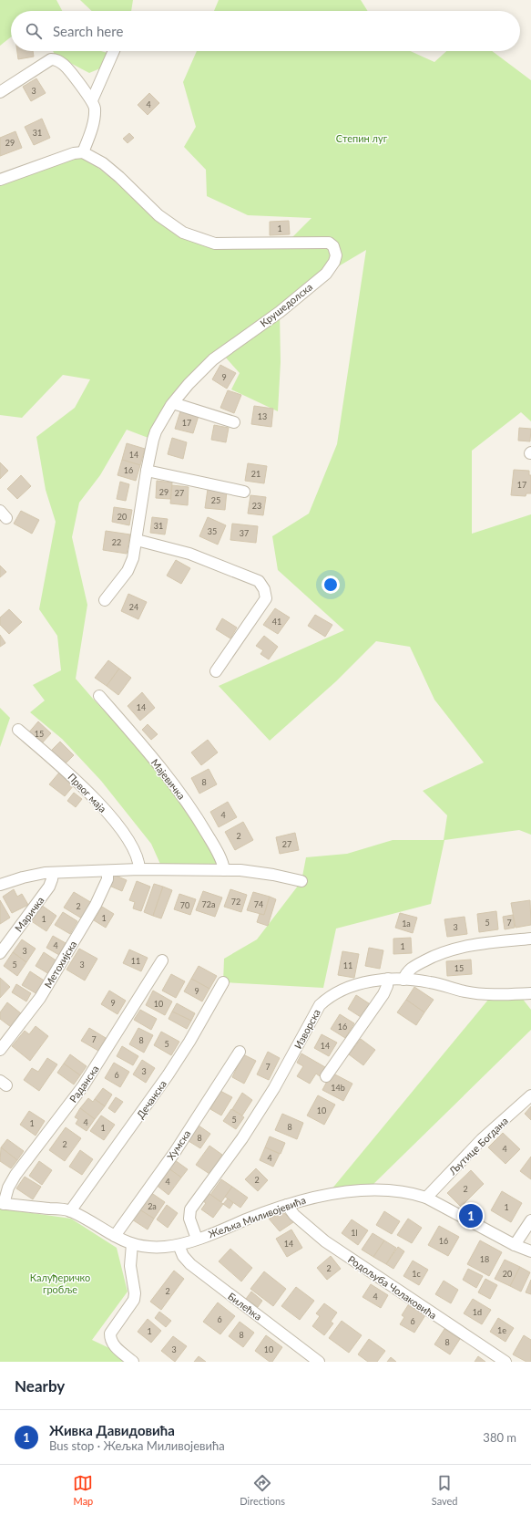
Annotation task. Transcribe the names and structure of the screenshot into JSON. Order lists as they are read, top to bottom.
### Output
{
  "streets": {
    "street": [
      "Крушедолска",
      "Мајевичка",
      "Првог маја",
      "Маричка",
      "Метохијска",
      "Изворска",
      "Раданска",
      "Дечанска",
      "Хумска",
      "Љутице Богдана",
      "Жељка Миливојевића",
      "Родољуба Чолаковића",
      "Билећка"
    ]
  },
  "crossings": [
    ["Изворска", "Жељка Миливојевића"],
    ["Раданска", "Жељка Миливојевића"],
    ["Дечанска", "Жељка Миливојевића"],
    ["Хумска", "Жељка Миливојевића"],
    ["Љутице Богдана", "Жељка Миливојевића"],
    ["Жељка Миливојевића", "Родољуба Чолаковића"],
    ["Жељка Миливојевића", "Билећка"]
  ],
  "parks": ["Степин луг", "Калуђеричко гробље"],
  "house_numbers": [
    "3",
    "4",
    "31",
    "29",
    "1",
    "9",
    "13",
    "17",
    "14",
    "16",
    "21",
    "17",
    "29",
    "27",
    "25",
    "23",
    "20",
    "31",
    "35",
    "37",
    "22",
    "24",
    "41",
    "14",
    "15",
    "8",
    "4",
    "2",
    "27",
    "72",
    "72a",
    "74",
    "70",
    "2",
    "1",
    "1",
    "5",
    "7",
    "1a",
    "3",
    "4",
    "1",
    "3",
    "11",
    "5",
    "3",
    "11",
    "15",
    "9",
    "9",
    "10",
    "16",
    "7",
    "8",
    "5",
    "14",
    "7",
    "3",
    "6",
    "14b",
    "10",
    "5",
    "4",
    "1",
    "8",
    "1",
    "8",
    "2",
    "4",
    "4",
    "2",
    "4",
    "2",
    "2a",
    "1",
    "1l",
    "16",
    "14",
    "18",
    "2",
    "1c",
    "20",
    "2",
    "4",
    "1d",
    "6",
    "6",
    "1e",
    "1",
    "8",
    "8",
    "3",
    "10"
  ],
  "page": {
    "search": "Search here",
    "pins": "1",
    "heading": "Nearby",
    "list": [
      {
        "mark": "1",
        "name": "Живка Давидовића",
        "note": "Bus stop · Жељка Миливојевића",
        "value": "380 m"
      }
    ],
    "nav": ["Map", "Directions", "Saved"]
  }
}
